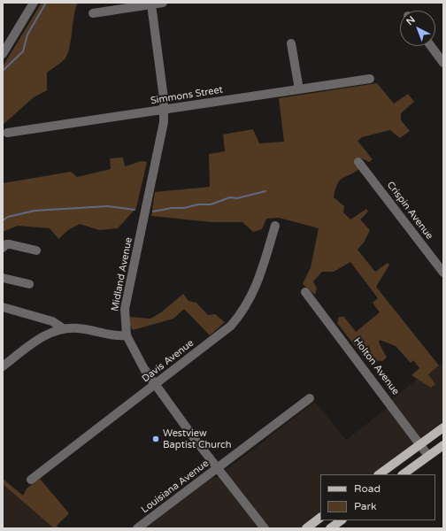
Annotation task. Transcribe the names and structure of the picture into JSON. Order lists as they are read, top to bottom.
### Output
{
  "streets": {
    "street": [
      "Simmons Street",
      "Crispin Avenue",
      "Midland Avenue",
      "Davis Avenue",
      "Holton Avenue",
      "Louisiana Avenue"
    ]
  },
  "crossings": [
    ["Simmons Street", "Midland Avenue"],
    ["Midland Avenue", "Davis Avenue"],
    ["Midland Avenue", "Louisiana Avenue"]
  ],
  "places": ["Westview Baptist Church"],
  "legend": ["Road", "Park"],
  "north": "top left"
}
